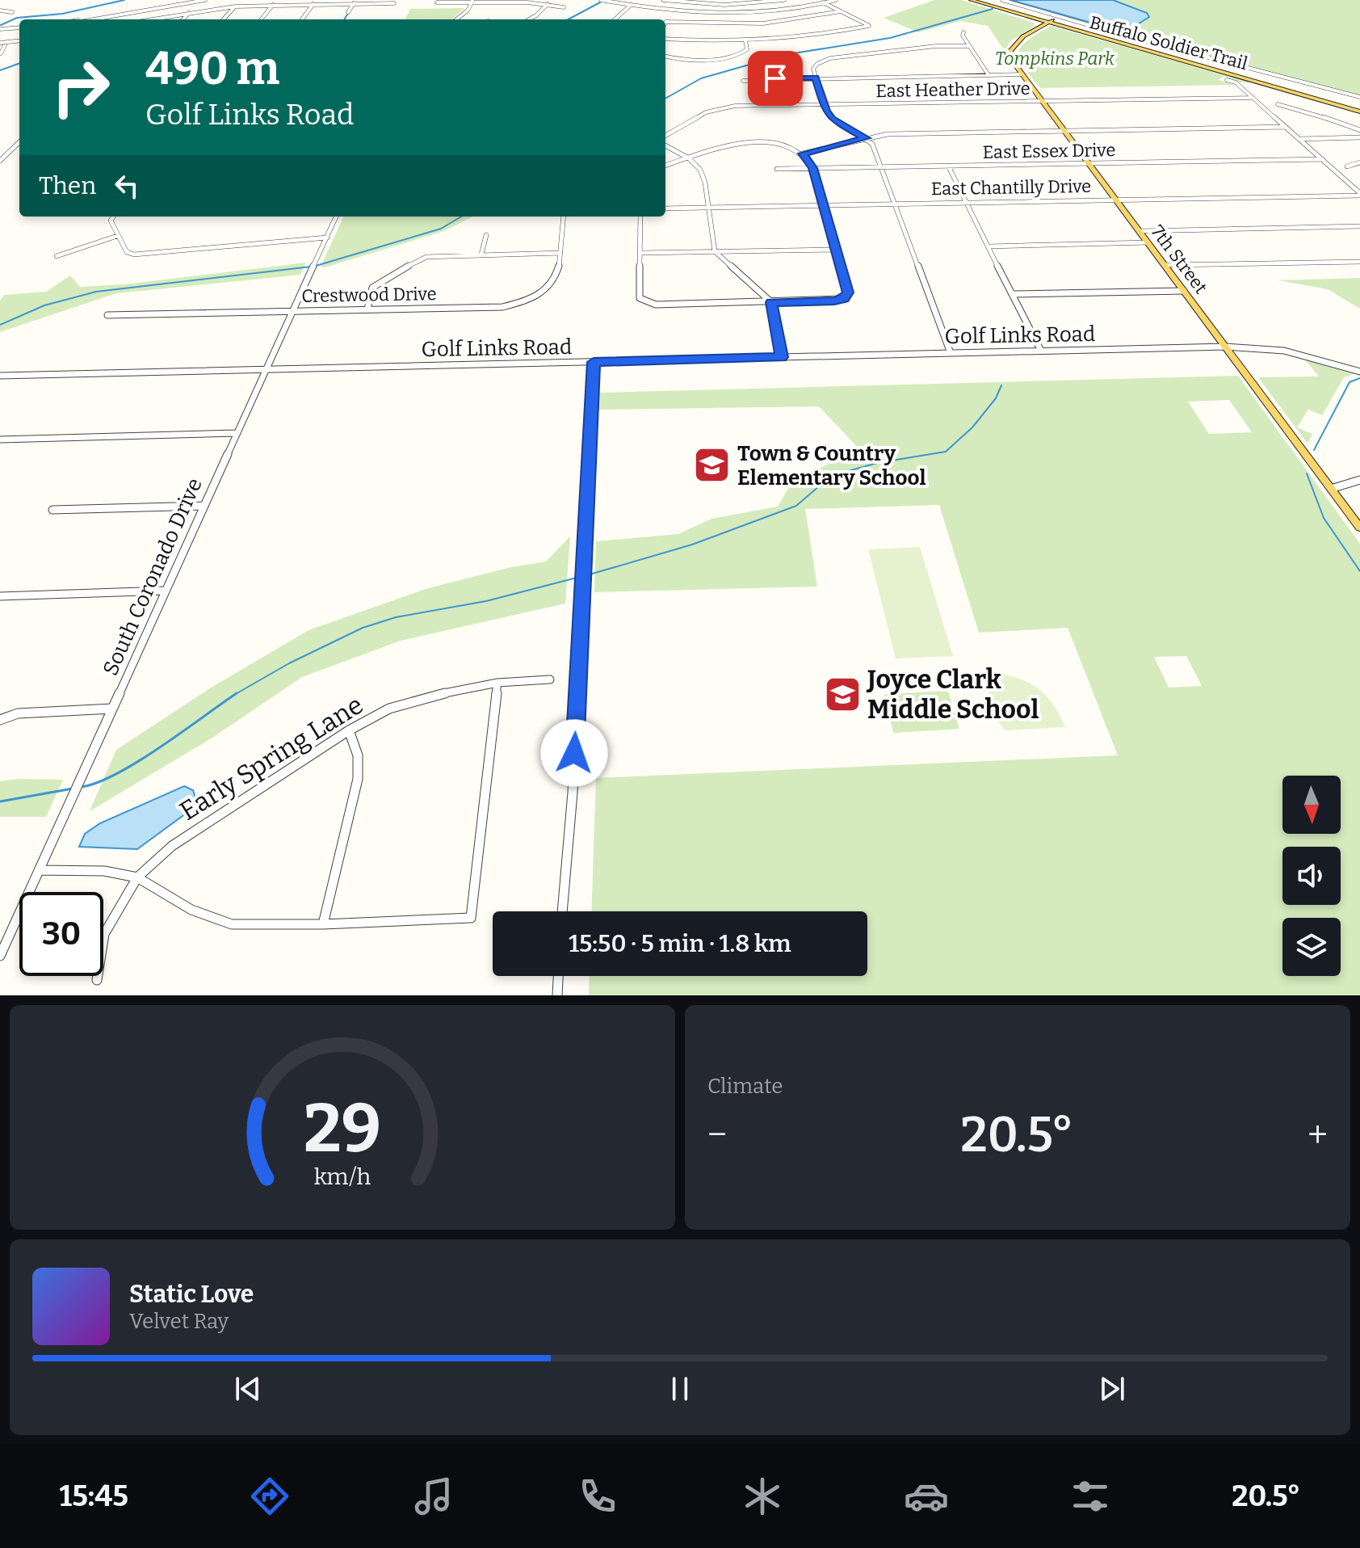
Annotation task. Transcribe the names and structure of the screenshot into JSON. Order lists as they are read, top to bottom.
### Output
{
  "streets": {
    "main road": ["Buffalo Soldier Trail", "7th Street"],
    "street": [
      "East Heather Drive",
      "East Essex Drive",
      "East Chantilly Drive",
      "Crestwood Drive",
      "Golf Links Road",
      "South Coronado Drive",
      "Early Spring Lane"
    ]
  },
  "crossings": [
    ["Buffalo Soldier Trail", "7th Street"],
    ["East Heather Drive", "7th Street"],
    ["East Essex Drive", "7th Street"],
    ["East Chantilly Drive", "7th Street"],
    ["7th Street", "Golf Links Road"],
    ["Crestwood Drive", "South Coronado Drive"],
    ["Golf Links Road", "South Coronado Drive"]
  ],
  "parks": ["Tompkins Park"],
  "places": {
    "school or university": ["Town & Country Elementary School", "Joyce Clark Middle School"]
  },
  "north": "bottom",
  "page": {
    "turn": ["490 m", "Golf Links Road"],
    "then": "Then",
    "limit": "30",
    "trip": "15:50 · 5 min · 1.8 km",
    "tile": "Climate",
    "heat": ["−", "20.5°", "+"],
    "song": ["Static Love", "Velvet Ray"],
    "tabs": ["15:45", "20.5°"],
    "gauge": ["29", "km/h"]
  }
}
